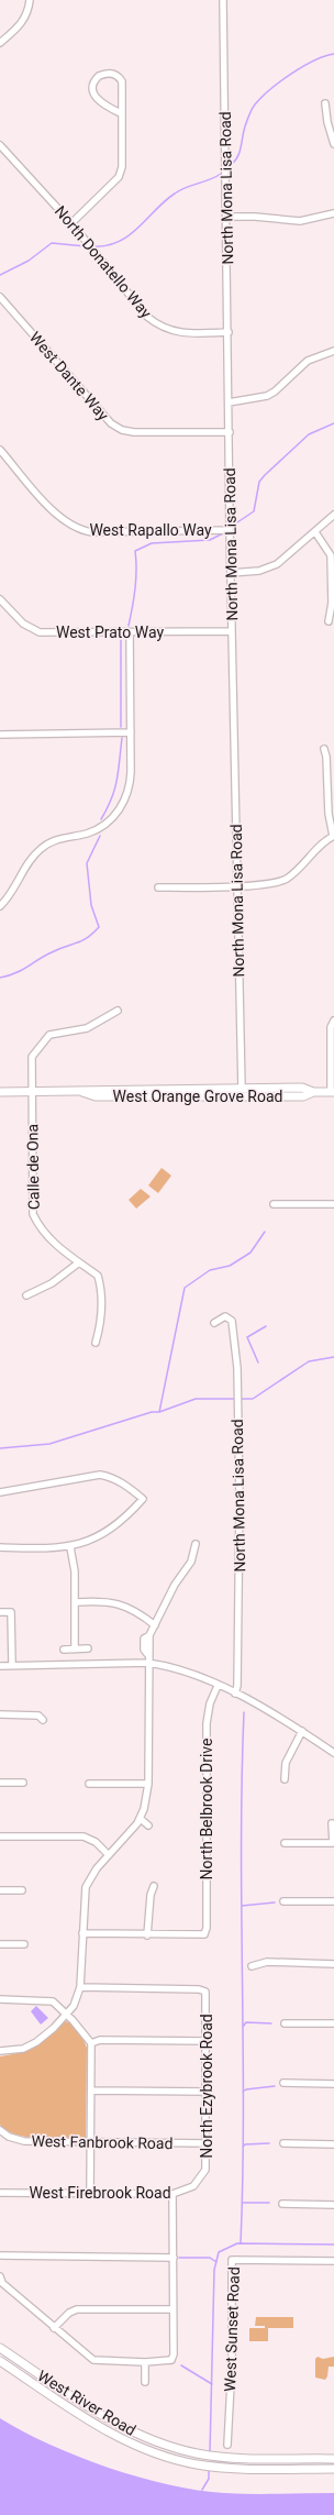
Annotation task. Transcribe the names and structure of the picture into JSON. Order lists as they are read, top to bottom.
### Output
{
  "streets": {
    "main road": ["West Orange Grove Road", "West River Road"],
    "street": [
      "North Mona Lisa Road",
      "North Donatello Way",
      "West Dante Way",
      "West Rapallo Way",
      "West Prato Way",
      "Calle de Ona",
      "North Belbrook Drive",
      "North Ezybrook Road",
      "West Fanbrook Road",
      "West Firebrook Road",
      "West Sunset Road"
    ]
  },
  "crossings": [
    ["North Mona Lisa Road", "North Donatello Way"],
    ["North Mona Lisa Road", "West Dante Way"],
    ["North Mona Lisa Road", "West Rapallo Way"],
    ["North Mona Lisa Road", "West Prato Way"],
    ["North Mona Lisa Road", "West Orange Grove Road"],
    ["West Orange Grove Road", "Calle de Ona"],
    ["North Ezybrook Road", "West Fanbrook Road"],
    ["North Ezybrook Road", "West Firebrook Road"]
  ]
}
